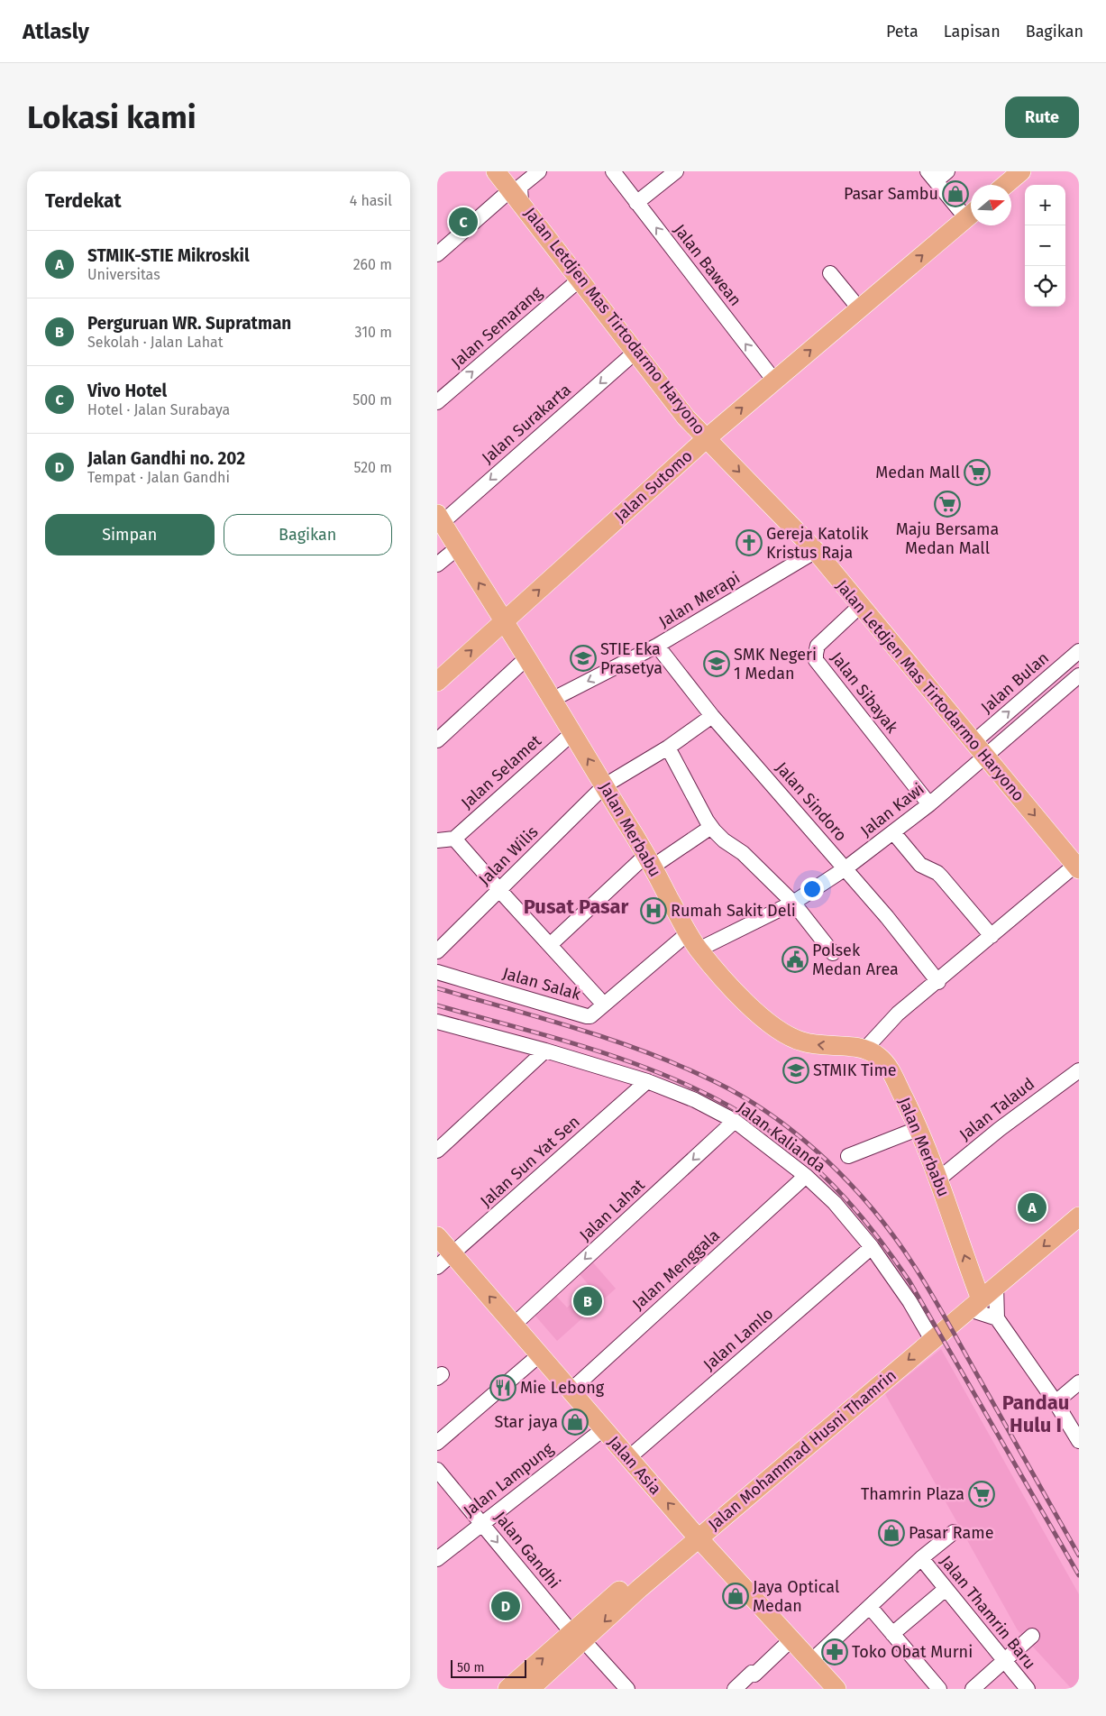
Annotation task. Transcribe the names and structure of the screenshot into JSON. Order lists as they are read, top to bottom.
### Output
{
  "streets": {
    "main road": [
      "Jalan Letdjen Mas Tirtodarmo Haryono",
      "Jalan Sutomo",
      "Jalan Merbabu",
      "Jalan Mohammad Husni Thamrin",
      "Jalan Asia"
    ],
    "street": [
      "Jalan Bawean",
      "Jalan Semarang",
      "Jalan Surakarta",
      "Jalan Merapi",
      "Jalan Bulan",
      "Jalan Sibayak",
      "Jalan Selamet",
      "Jalan Sindoro",
      "Jalan Kawi",
      "Jalan Wilis",
      "Jalan Salak",
      "Jalan Talaud",
      "Jalan Kalianda",
      "Jalan Sun Yat Sen",
      "Jalan Lahat",
      "Jalan Menggala",
      "Jalan Lamlo",
      "Jalan Lampung",
      "Jalan Gandhi",
      "Jalan Thamrin Baru"
    ]
  },
  "crossings": [
    ["Jalan Bawean", "Jalan Sutomo"],
    ["Jalan Letdjen Mas Tirtodarmo Haryono", "Jalan Semarang"],
    ["Jalan Letdjen Mas Tirtodarmo Haryono", "Jalan Surakarta"],
    ["Jalan Letdjen Mas Tirtodarmo Haryono", "Jalan Sutomo"],
    ["Jalan Letdjen Mas Tirtodarmo Haryono", "Jalan Merapi"],
    ["Jalan Letdjen Mas Tirtodarmo Haryono", "Jalan Bulan"],
    ["Jalan Letdjen Mas Tirtodarmo Haryono", "Jalan Sibayak"],
    ["Jalan Letdjen Mas Tirtodarmo Haryono", "Jalan Kawi"],
    ["Jalan Surakarta", "Jalan Merbabu"],
    ["Jalan Sutomo", "Jalan Merbabu"],
    ["Jalan Merapi", "Jalan Sindoro"],
    ["Jalan Merapi", "Jalan Merbabu"],
    ["Jalan Bulan", "Jalan Kawi"],
    ["Jalan Sibayak", "Jalan Kawi"],
    ["Jalan Selamet", "Jalan Merbabu"],
    ["Jalan Sindoro", "Jalan Kawi"],
    ["Jalan Sindoro", "Jalan Wilis"],
    ["Jalan Kawi", "Jalan Merbabu"],
    ["Jalan Merbabu", "Jalan Wilis"],
    ["Jalan Merbabu", "Jalan Salak"],
    ["Jalan Merbabu", "Jalan Talaud"],
    ["Jalan Merbabu", "Jalan Mohammad Husni Thamrin"],
    ["Jalan Kalianda", "Jalan Sun Yat Sen"],
    ["Jalan Kalianda", "Jalan Lahat"],
    ["Jalan Kalianda", "Jalan Menggala"],
    ["Jalan Kalianda", "Jalan Lamlo"],
    ["Jalan Kalianda", "Jalan Mohammad Husni Thamrin"],
    ["Jalan Sun Yat Sen", "Jalan Asia"],
    ["Jalan Lahat", "Jalan Asia"],
    ["Jalan Menggala", "Jalan Asia"],
    ["Jalan Lamlo", "Jalan Asia"],
    ["Jalan Mohammad Husni Thamrin", "Jalan Asia"],
    ["Jalan Mohammad Husni Thamrin", "Jalan Gandhi"],
    ["Jalan Asia", "Jalan Lampung"],
    ["Jalan Lampung", "Jalan Gandhi"]
  ],
  "one_way": [
    "Jalan Bawean",
    "Jalan Surakarta",
    "Jalan Sutomo",
    "Jalan Merapi",
    "Jalan Merbabu",
    "Jalan Lahat",
    "Jalan Gandhi"
  ],
  "districts": ["Pusat Pasar", "Pandau Hulu I"],
  "places": {
    "shop": [
      "Pasar Sambu",
      "Star jaya",
      "Pasar Rame",
      "Jaya Optical Medan"
    ],
    "supermarket": ["Medan Mall", "Maju Bersama Medan Mall", "Thamrin Plaza"],
    "church": ["Gereja Katolik Kristus Raja"],
    "school or university": ["STIE Eka Prasetya", "SMK Negeri 1 Medan", "STMIK Time"],
    "hospital": ["Rumah Sakit Deli"],
    "public building": ["Polsek Medan Area"],
    "restaurant": ["Mie Lebong"],
    "pharmacy": ["Toko Obat Murni"]
  },
  "scale_bar": "50 m",
  "north": "right",
  "page": {
    "header": "Atlasly",
    "nav": ["Peta", "Lapisan", "Bagikan"],
    "buttons": [
      "Rute",
      ["Simpan", "Bagikan"]
    ],
    "title": "Lokasi kami",
    "heading": ["Terdekat", "4 hasil"],
    "map_buttons": ["+", "−"],
    "pins": [
      "C",
      "A",
      "B",
      "D"
    ],
    "list": [
      {
        "mark": "A",
        "name": "STMIK-STIE Mikroskil",
        "note": "Universitas",
        "value": "260 m"
      },
      {
        "mark": "B",
        "name": "Perguruan WR. Supratman",
        "note": "Sekolah · Jalan Lahat",
        "value": "310 m"
      },
      {
        "mark": "C",
        "name": "Vivo Hotel",
        "note": "Hotel · Jalan Surabaya",
        "value": "500 m"
      },
      {
        "mark": "D",
        "name": "Jalan Gandhi no. 202",
        "note": "Tempat · Jalan Gandhi",
        "value": "520 m"
      }
    ],
    "scale": "50 m"
  }
}
